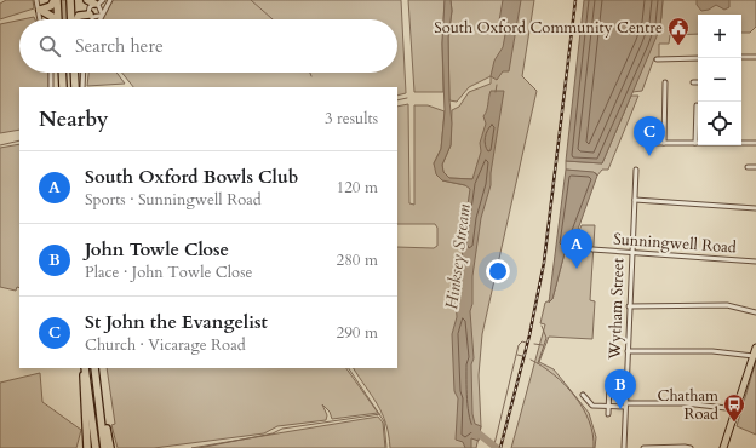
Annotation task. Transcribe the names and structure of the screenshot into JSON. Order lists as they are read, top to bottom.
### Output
{
  "streets": {
    "street": ["Sunningwell Road", "Wytham Street"]
  },
  "crossings": [
    ["Sunningwell Road", "Wytham Street"]
  ],
  "water": ["Hinksey Stream"],
  "places": {
    "public building": ["South Oxford Community Centre"],
    "bus stop": ["Chatham Road"]
  },
  "page": {
    "map_buttons": ["+", "−"],
    "search": "Search here",
    "heading": ["Nearby", "3 results"],
    "pins": ["C", "A", "B"],
    "list": [
      {
        "mark": "A",
        "name": "South Oxford Bowls Club",
        "note": "Sports · Sunningwell Road",
        "value": "120 m"
      },
      {
        "mark": "B",
        "name": "John Towle Close",
        "note": "Place · John Towle Close",
        "value": "280 m"
      },
      {
        "mark": "C",
        "name": "St John the Evangelist",
        "note": "Church · Vicarage Road",
        "value": "290 m"
      }
    ]
  }
}
